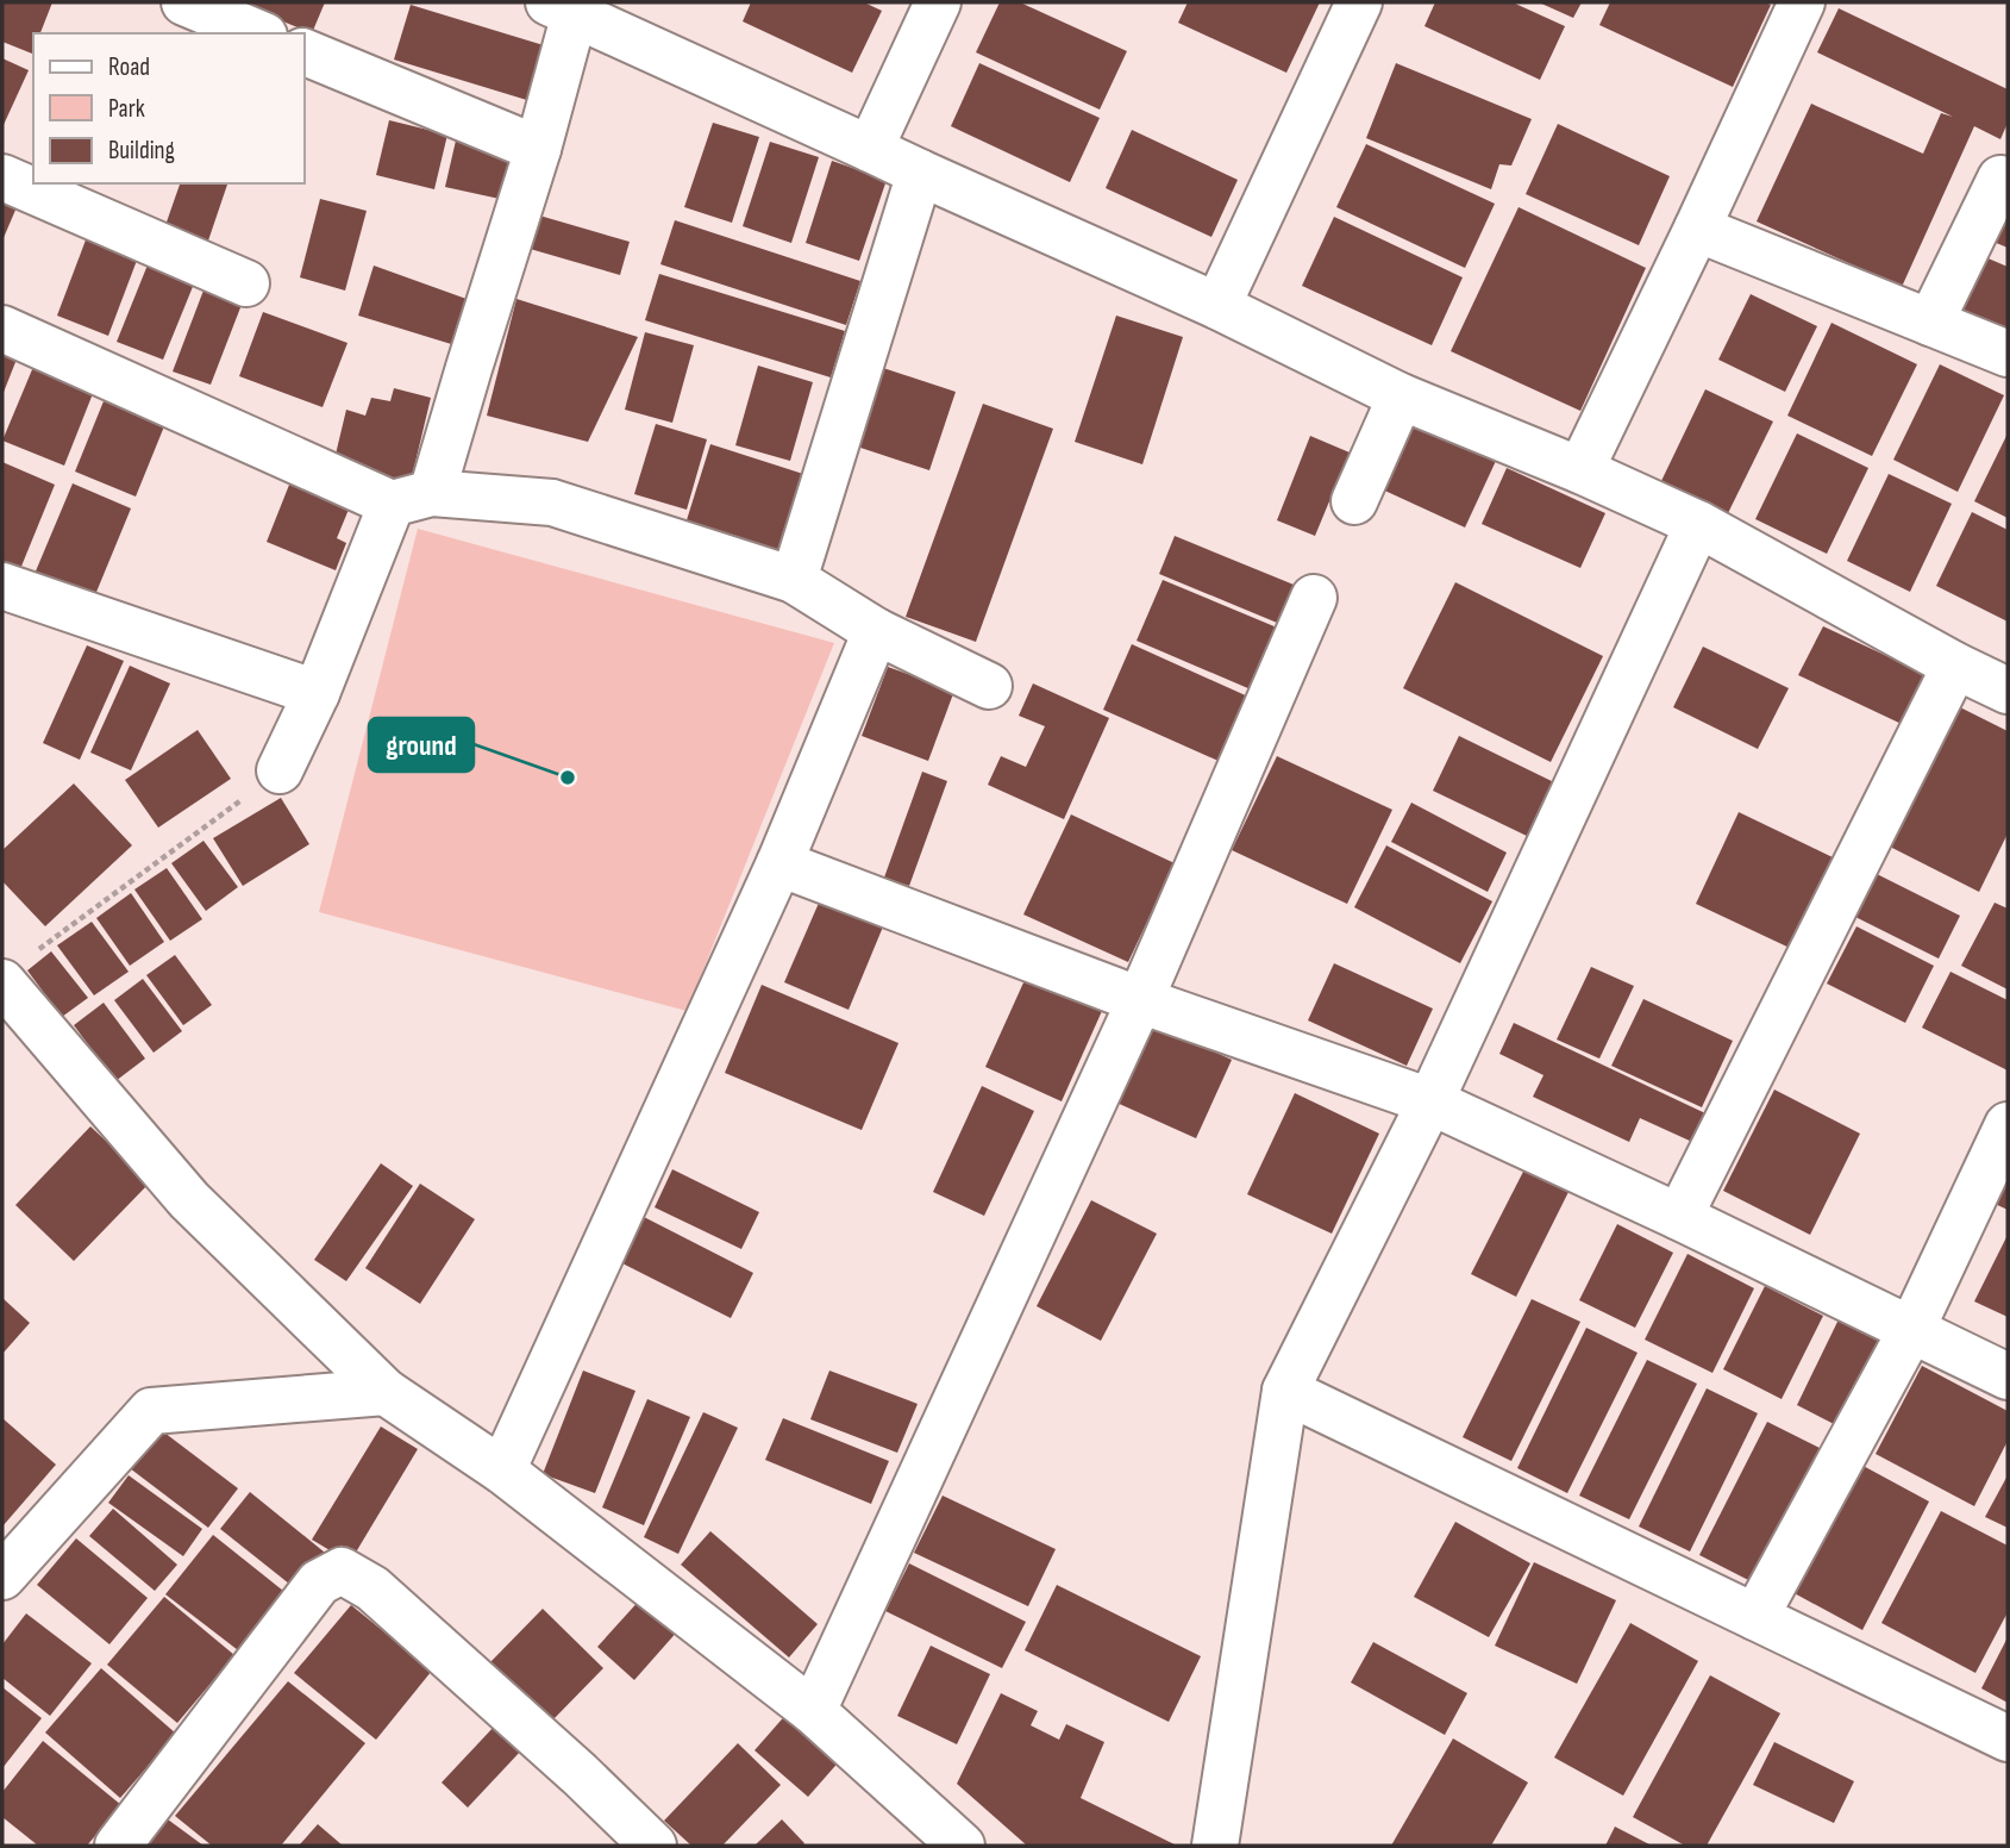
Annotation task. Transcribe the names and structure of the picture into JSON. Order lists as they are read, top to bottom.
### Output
{
  "places": ["ground"],
  "legend": ["Road", "Park", "Building"]
}
